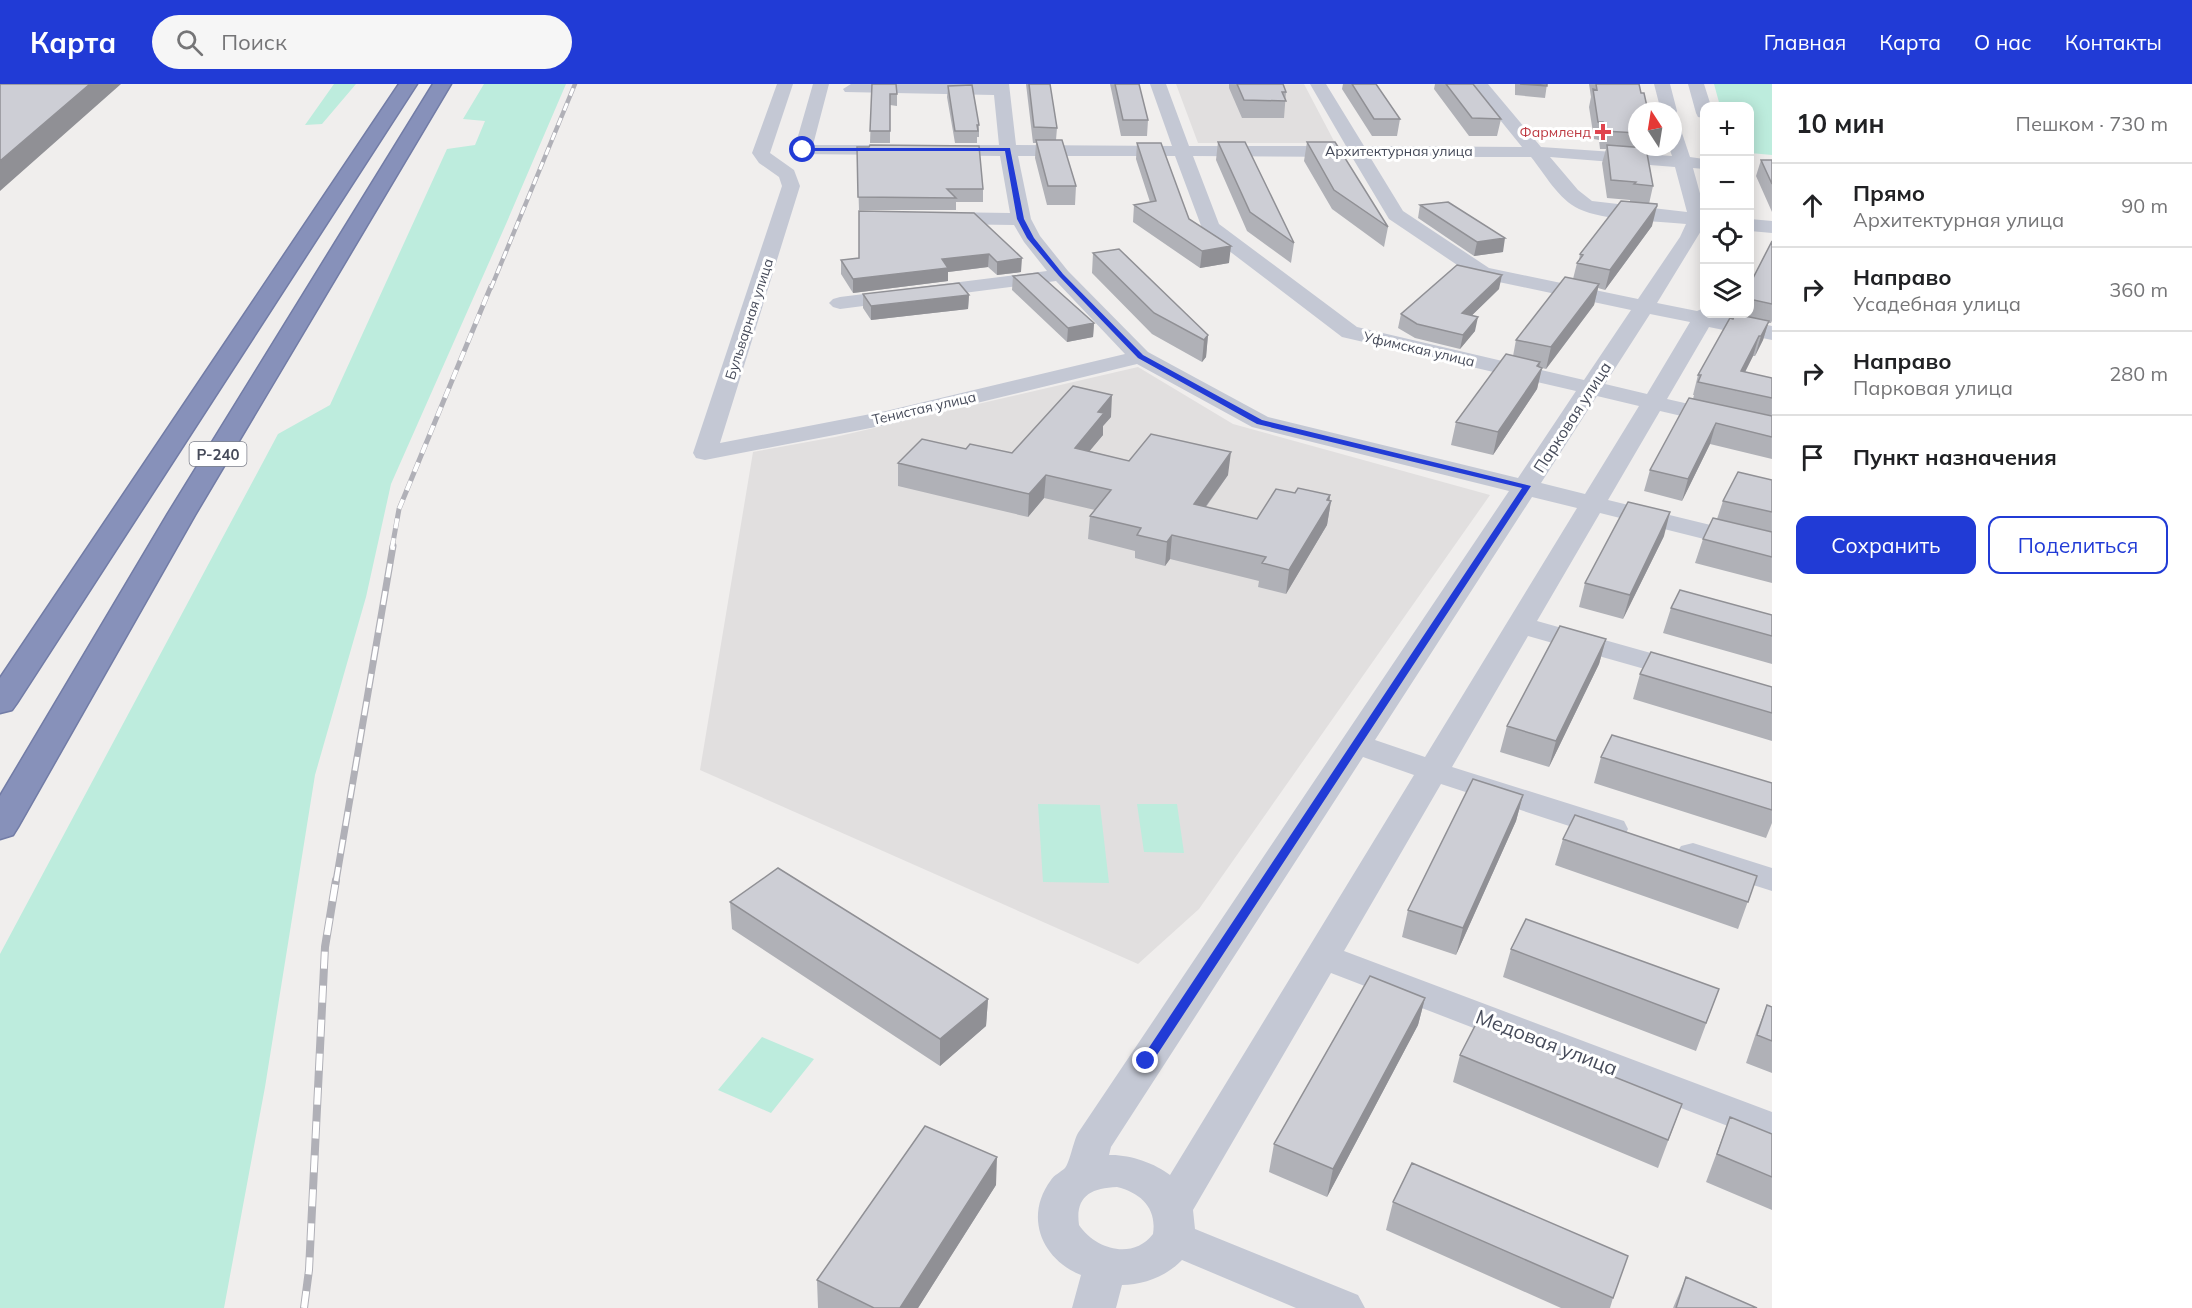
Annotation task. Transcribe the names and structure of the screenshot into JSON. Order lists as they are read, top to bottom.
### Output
{
  "streets": {
    "highway": ["Р-240"],
    "street": [
      "Архитектурная улица",
      "Бульварная улица",
      "Уфимская улица",
      "Тенистая улица",
      "Парковая улица",
      "Медовая улица"
    ]
  },
  "crossings": [
    ["Архитектурная улица", "Уфимская улица"],
    ["Бульварная улица", "Тенистая улица"],
    ["Уфимская улица", "Парковая улица"]
  ],
  "places": {
    "health": ["Фармленд"]
  },
  "north": "top",
  "page": {
    "header": "Карта",
    "search": "Поиск",
    "nav": [
      "Главная",
      "Карта",
      "О нас",
      "Контакты"
    ],
    "heading": ["10 мин", "Пешком · 730 m"],
    "map_buttons": ["+", "−"],
    "list": [
      ["Прямо", "Архитектурная улица", "90 m"],
      ["Направо", "Усадебная улица", "360 m"],
      ["Направо", "Парковая улица", "280 m"],
      "Пункт назначения"
    ],
    "buttons": ["Сохранить", "Поделиться"]
  }
}
